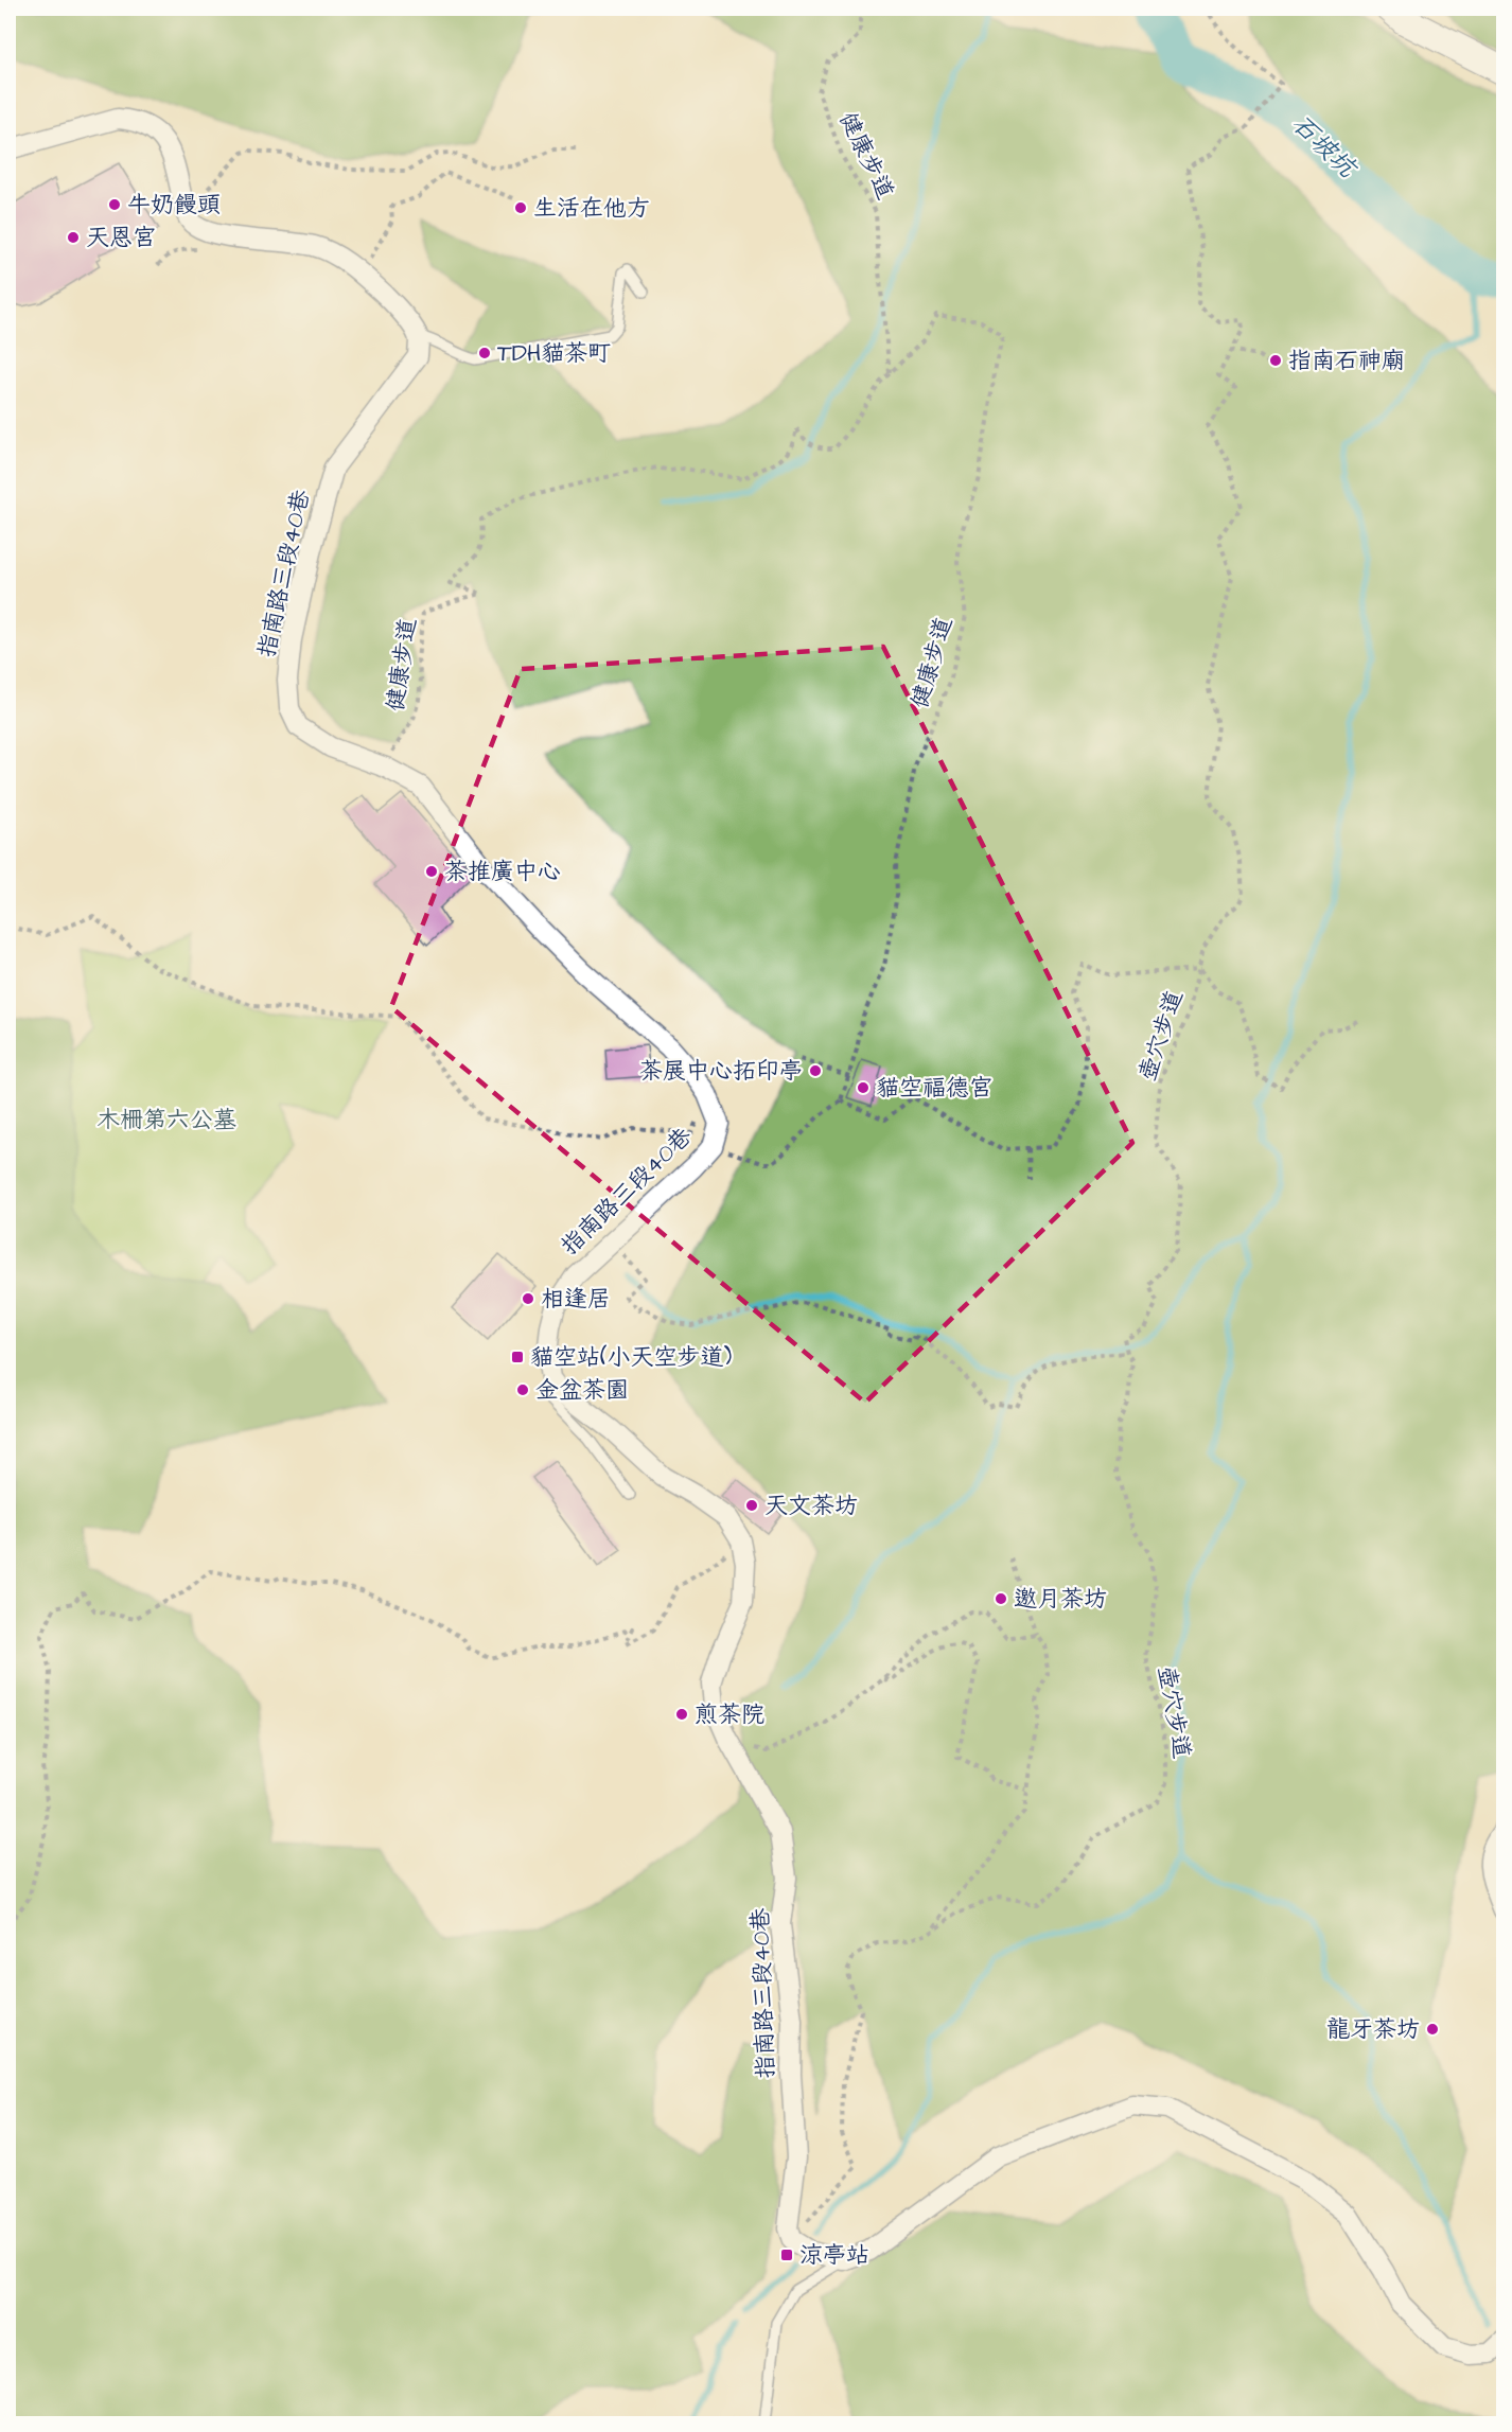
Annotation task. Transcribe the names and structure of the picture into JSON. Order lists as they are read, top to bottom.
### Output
{
  "streets": {
    "street": ["指南路三段40巷"],
    "path": ["健康步道", "壺穴步道"]
  },
  "crossings": [
    ["健康步道", "指南路三段40巷"],
    ["指南路三段40巷", "壺穴步道"]
  ],
  "water": ["石坡坑"],
  "parks": ["木柵第六公墓"],
  "places": {
    "other": [
      "牛奶饅頭",
      "生活在他方",
      "天恩宮",
      "TDH貓茶町",
      "指南石神廟",
      "茶推廣中心",
      "茶展中心拓印亭",
      "貓空福德宮",
      "相逢居",
      "金盆茶園",
      "天文茶坊",
      "邀月茶坊",
      "煎茶院",
      "龍牙茶坊"
    ],
    "transit": ["貓空站(小天空步道)", "涼亭站"]
  }
}
